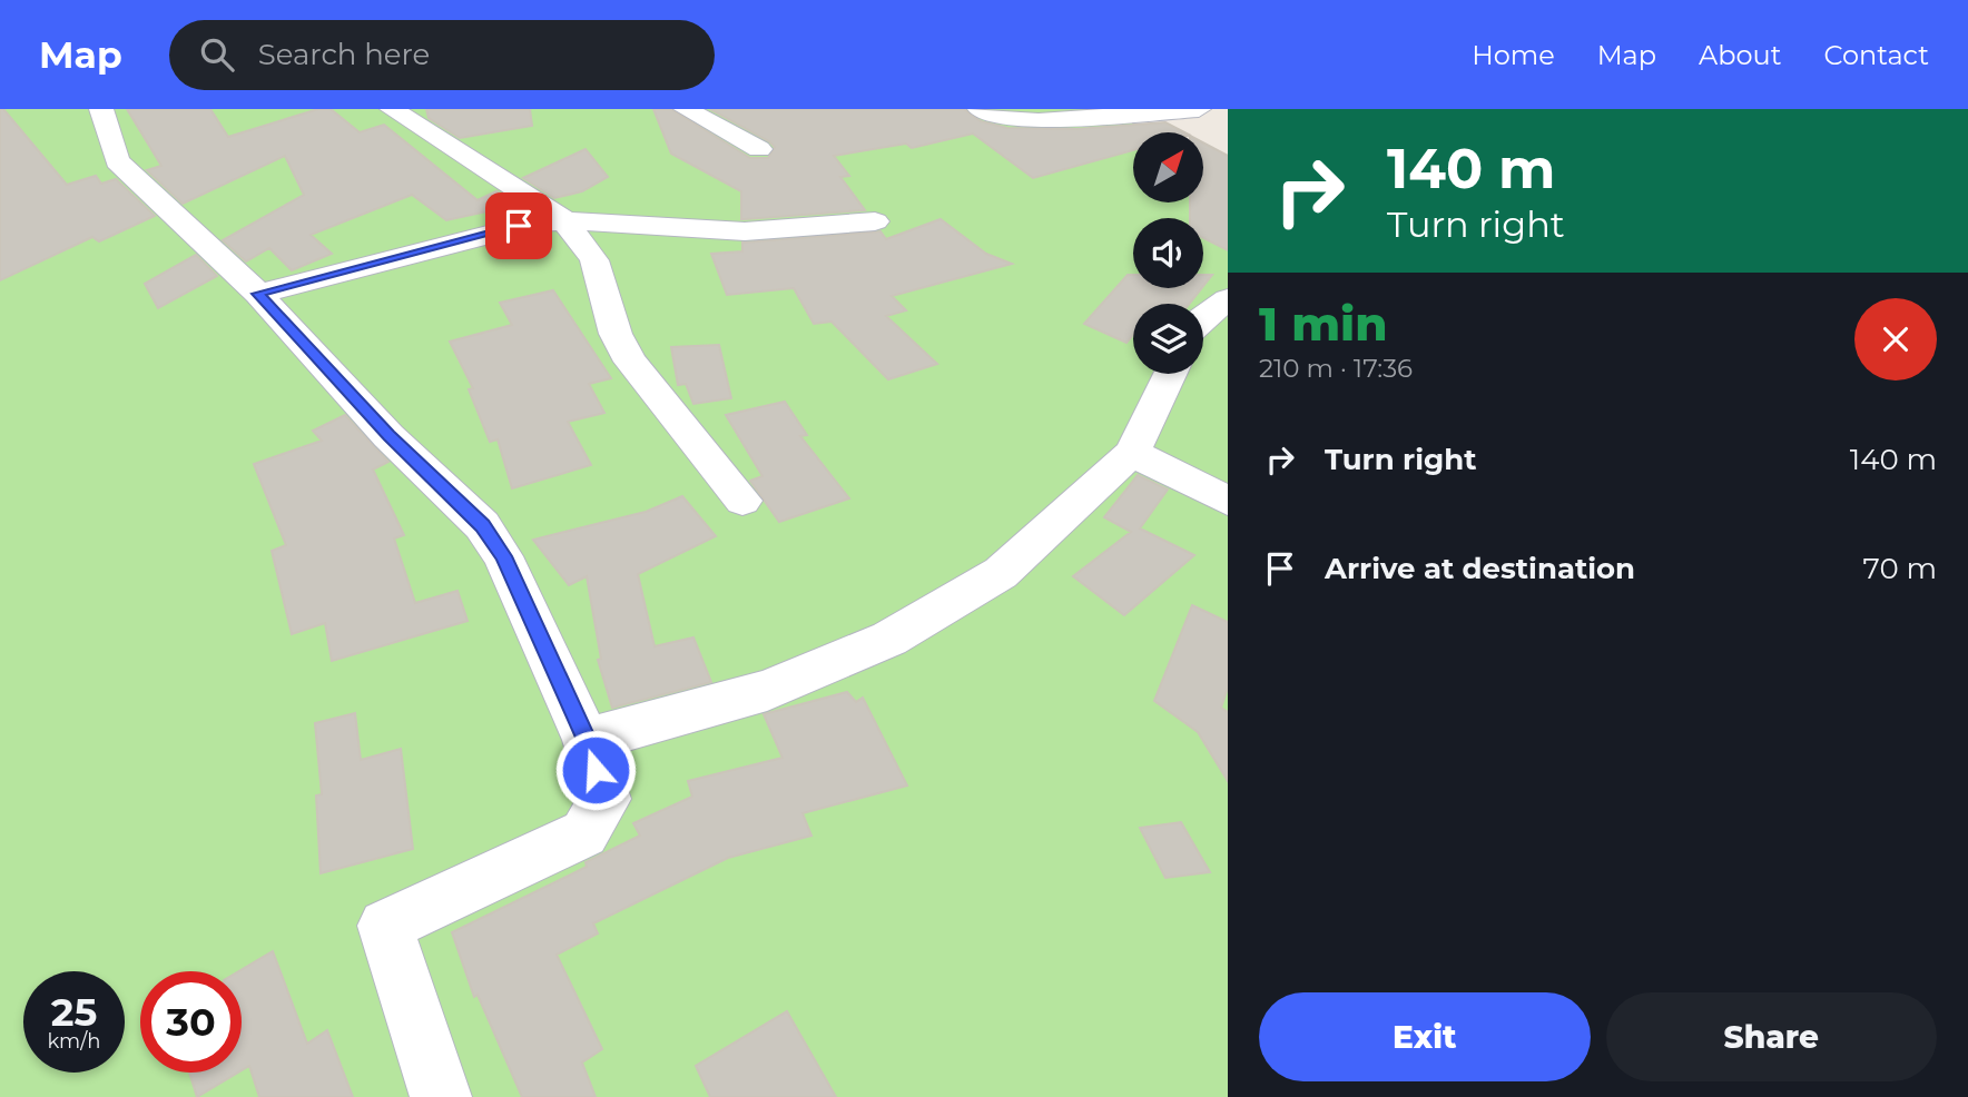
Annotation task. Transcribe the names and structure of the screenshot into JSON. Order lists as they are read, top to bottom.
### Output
{
  "north": "top right",
  "page": {
    "header": "Map",
    "search": "Search here",
    "nav": [
      "Home",
      "Map",
      "About",
      "Contact"
    ],
    "turn": ["140 m", "Turn right"],
    "heading": ["1 min", "210 m · 17:36"],
    "list": [
      {
        "name": "Turn right",
        "value": "140 m"
      },
      {
        "name": "Arrive at destination",
        "value": "70 m"
      }
    ],
    "speed": "25 km/h",
    "limit": "30",
    "buttons": ["Exit", "Share"]
  }
}
